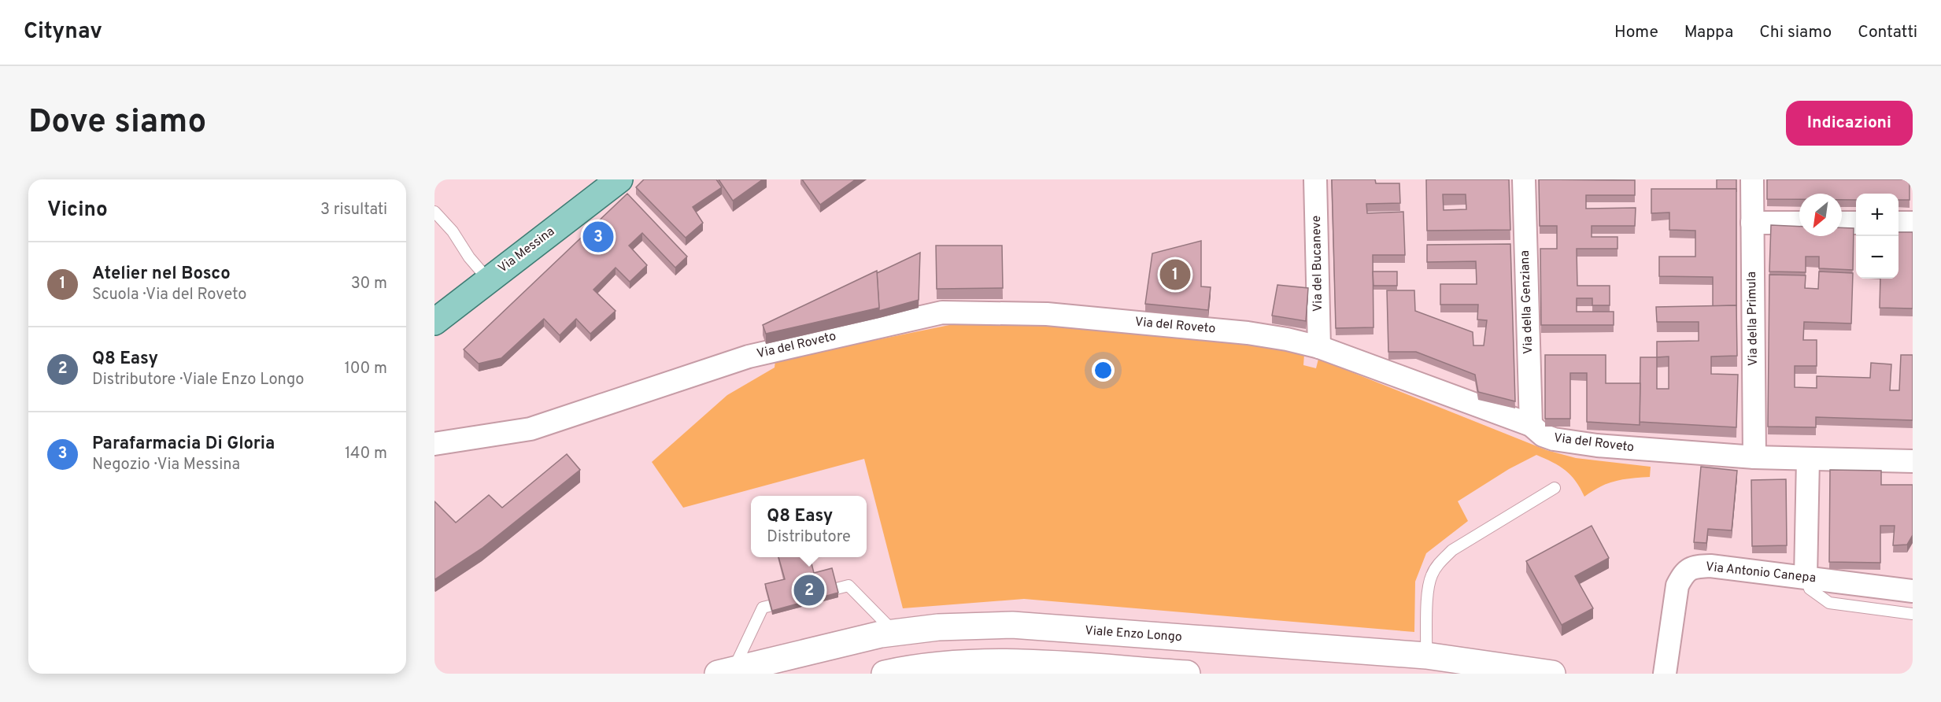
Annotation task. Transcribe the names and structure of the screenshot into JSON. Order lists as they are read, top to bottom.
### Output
{
  "streets": {
    "main road": ["Via Messina", "Viale Enzo Longo"],
    "street": [
      "Via del Bucaneve",
      "Via della Genziana",
      "Via della Primula",
      "Via del Roveto",
      "Via Antonio Canepa"
    ]
  },
  "crossings": [
    ["Via del Bucaneve", "Via del Roveto"],
    ["Via della Genziana", "Via del Roveto"],
    ["Via della Primula", "Via del Roveto"]
  ],
  "north": "bottom left",
  "page": {
    "header": "Citynav",
    "nav": [
      "Home",
      "Mappa",
      "Chi siamo",
      "Contatti"
    ],
    "buttons": "Indicazioni",
    "title": "Dove siamo",
    "heading": ["Vicino", "3 risultati"],
    "map_buttons": ["+", "−"],
    "pins": ["3", "1", "2"],
    "list": [
      {
        "mark": "1",
        "name": "Atelier nel Bosco",
        "note": "Scuola · Via del Roveto",
        "value": "30 m"
      },
      {
        "mark": "2",
        "name": "Q8 Easy",
        "note": "Distributore · Viale Enzo Longo",
        "value": "100 m"
      },
      {
        "mark": "3",
        "name": "Parafarmacia Di Gloria",
        "note": "Negozio · Via Messina",
        "value": "140 m"
      }
    ],
    "popup": ["Q8 Easy", "Distributore"]
  }
}
